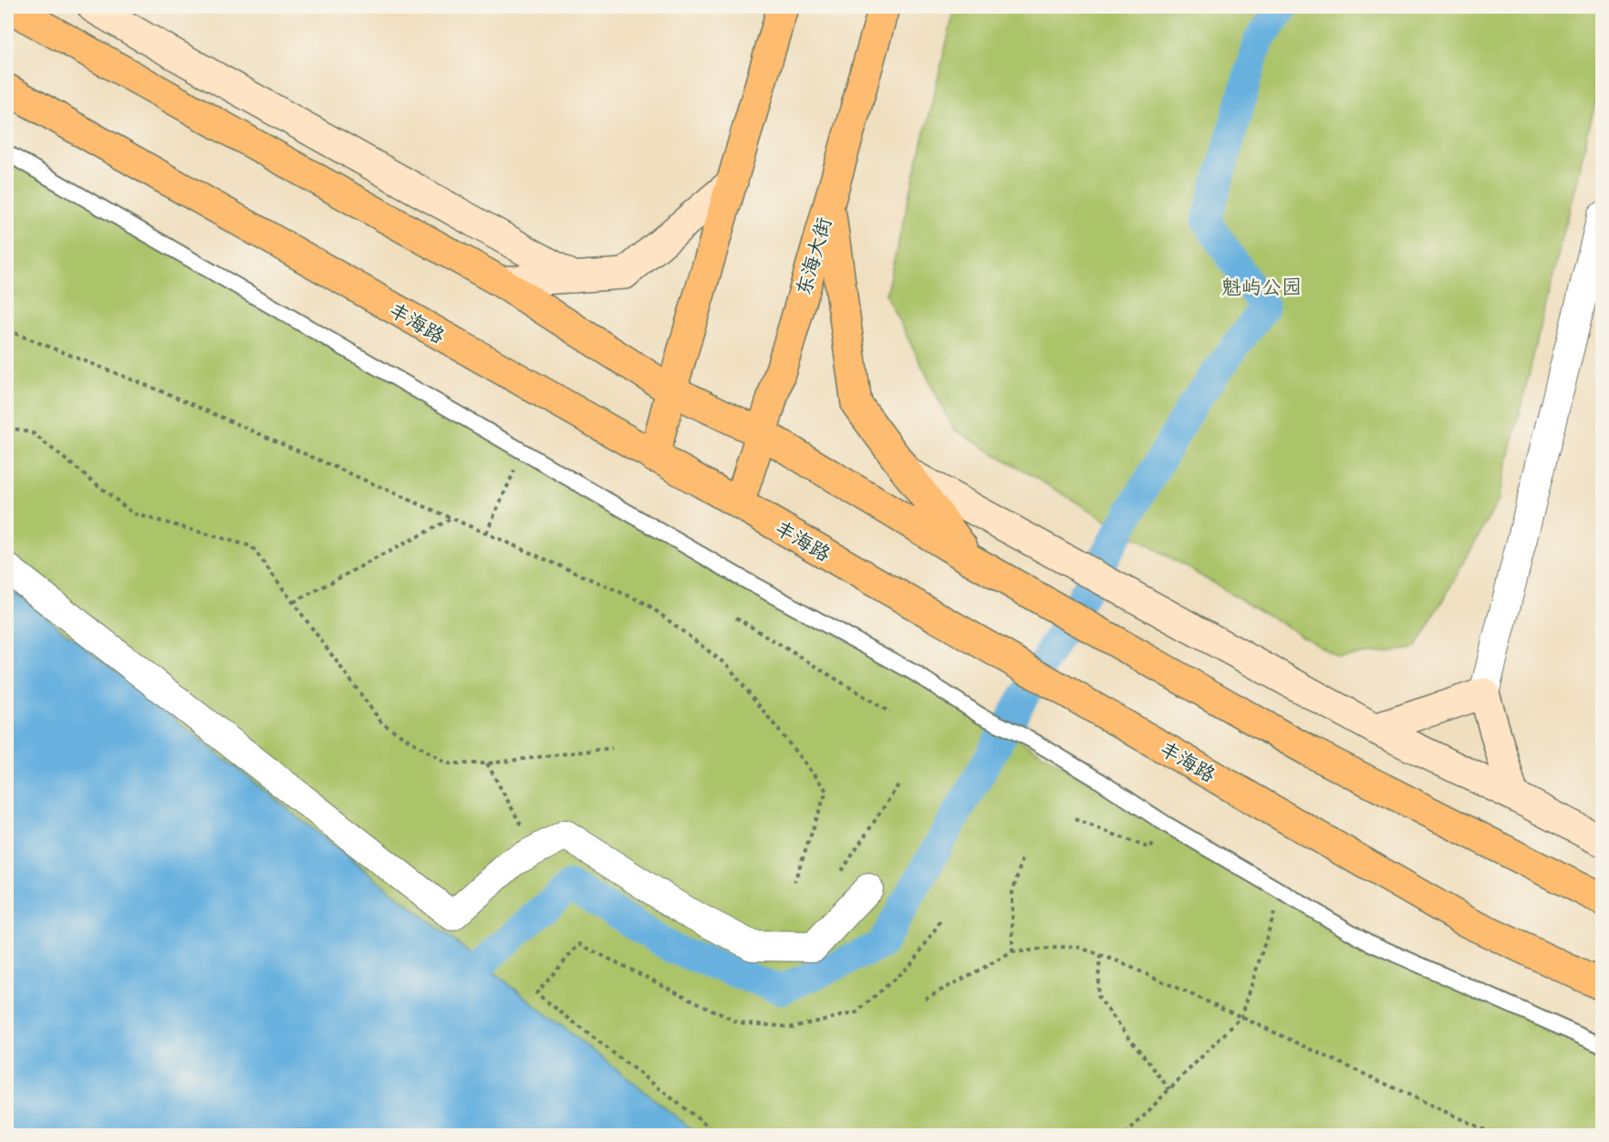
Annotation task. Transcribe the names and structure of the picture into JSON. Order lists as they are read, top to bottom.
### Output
{
  "streets": {
    "main road": ["东海大街", "丰海路"]
  },
  "crossings": [
    ["东海大街", "丰海路"]
  ],
  "parks": ["魁屿公园"]
}
